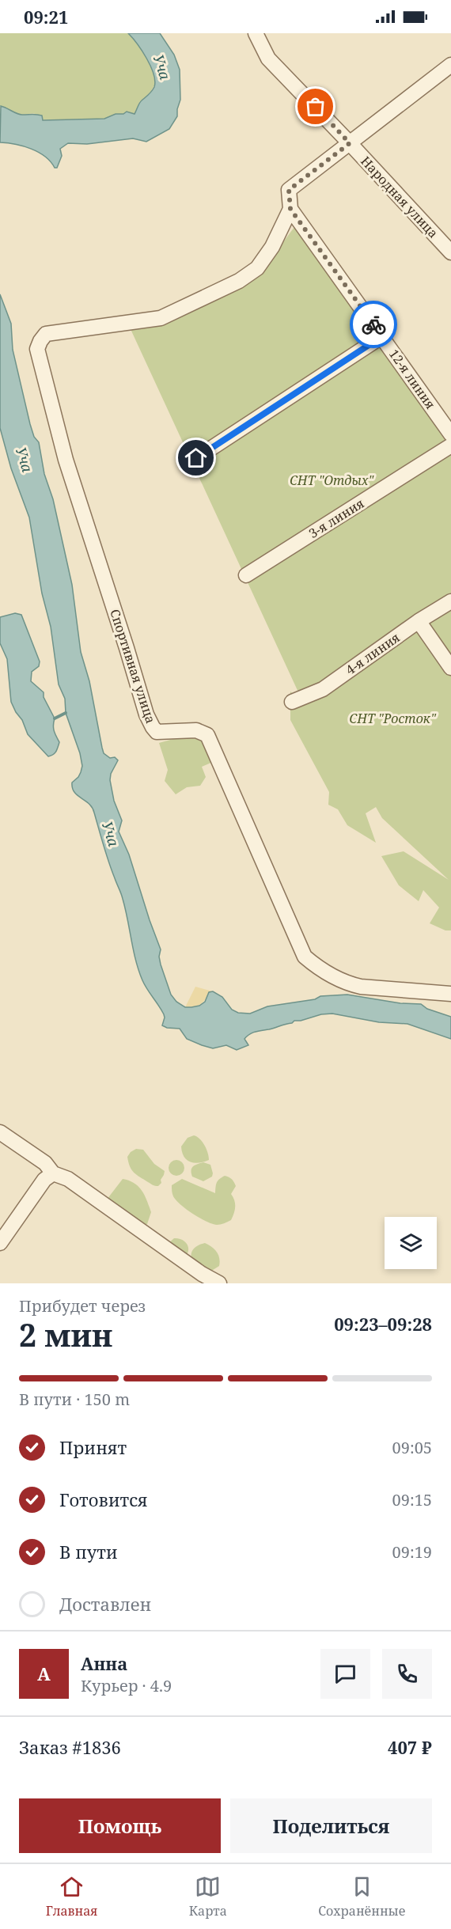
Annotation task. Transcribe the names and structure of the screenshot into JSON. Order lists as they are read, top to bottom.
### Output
{
  "streets": {
    "street": [
      "Народная улица",
      "12-я линия",
      "3-я линия",
      "4-я линия",
      "Спортивная улица"
    ]
  },
  "crossings": [
    ["12-я линия", "Спортивная улица"]
  ],
  "water": ["Уча"],
  "parks": ["СНТ \"Отдых\"", "СНТ \"Росток\""],
  "page": {
    "status": "09:21",
    "heading": ["2 мин", "Прибудет через", "09:23–09:28"],
    "panel": [
      "Анна",
      "Курьер · 4.9",
      "Заказ #1836",
      "407 ₽"
    ],
    "bar": "В пути · 150 m",
    "list": [
      ["Принят", "09:05"],
      ["Готовится", "09:15"],
      ["В пути", "09:19"],
      "Доставлен"
    ],
    "round": "А",
    "buttons": ["Помощь", "Поделиться"],
    "tabs": ["Главная", "Карта", "Сохранённые"]
  }
}
